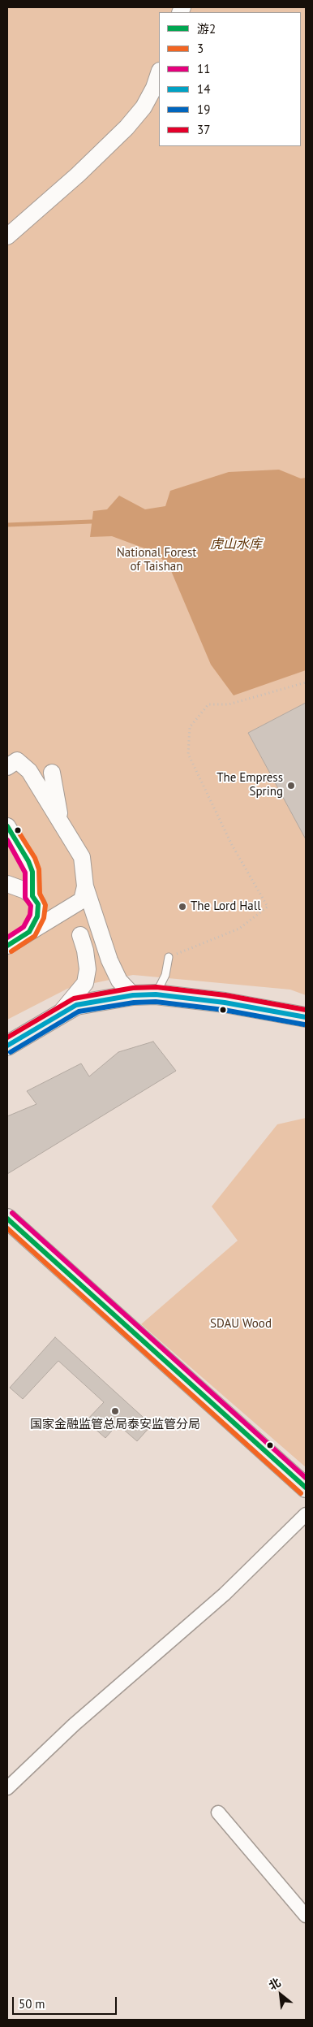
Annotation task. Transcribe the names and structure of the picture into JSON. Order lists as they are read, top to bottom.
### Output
{
  "water": ["虎山水库"],
  "parks": ["National Forest of Taishan", "SDAU Wood"],
  "places": ["The Empress Spring", "The Lord Hall", "国家金融监管总局泰安监管分局"],
  "lines": [
    "transit line 游2",
    "transit line 3",
    "transit line 11",
    "transit line 37",
    "transit line 14",
    "transit line 19"
  ],
  "legend": [
    "游2",
    "3",
    "11",
    "14",
    "19",
    "37"
  ],
  "scale_bar": "50 m",
  "north": "top left"
}
